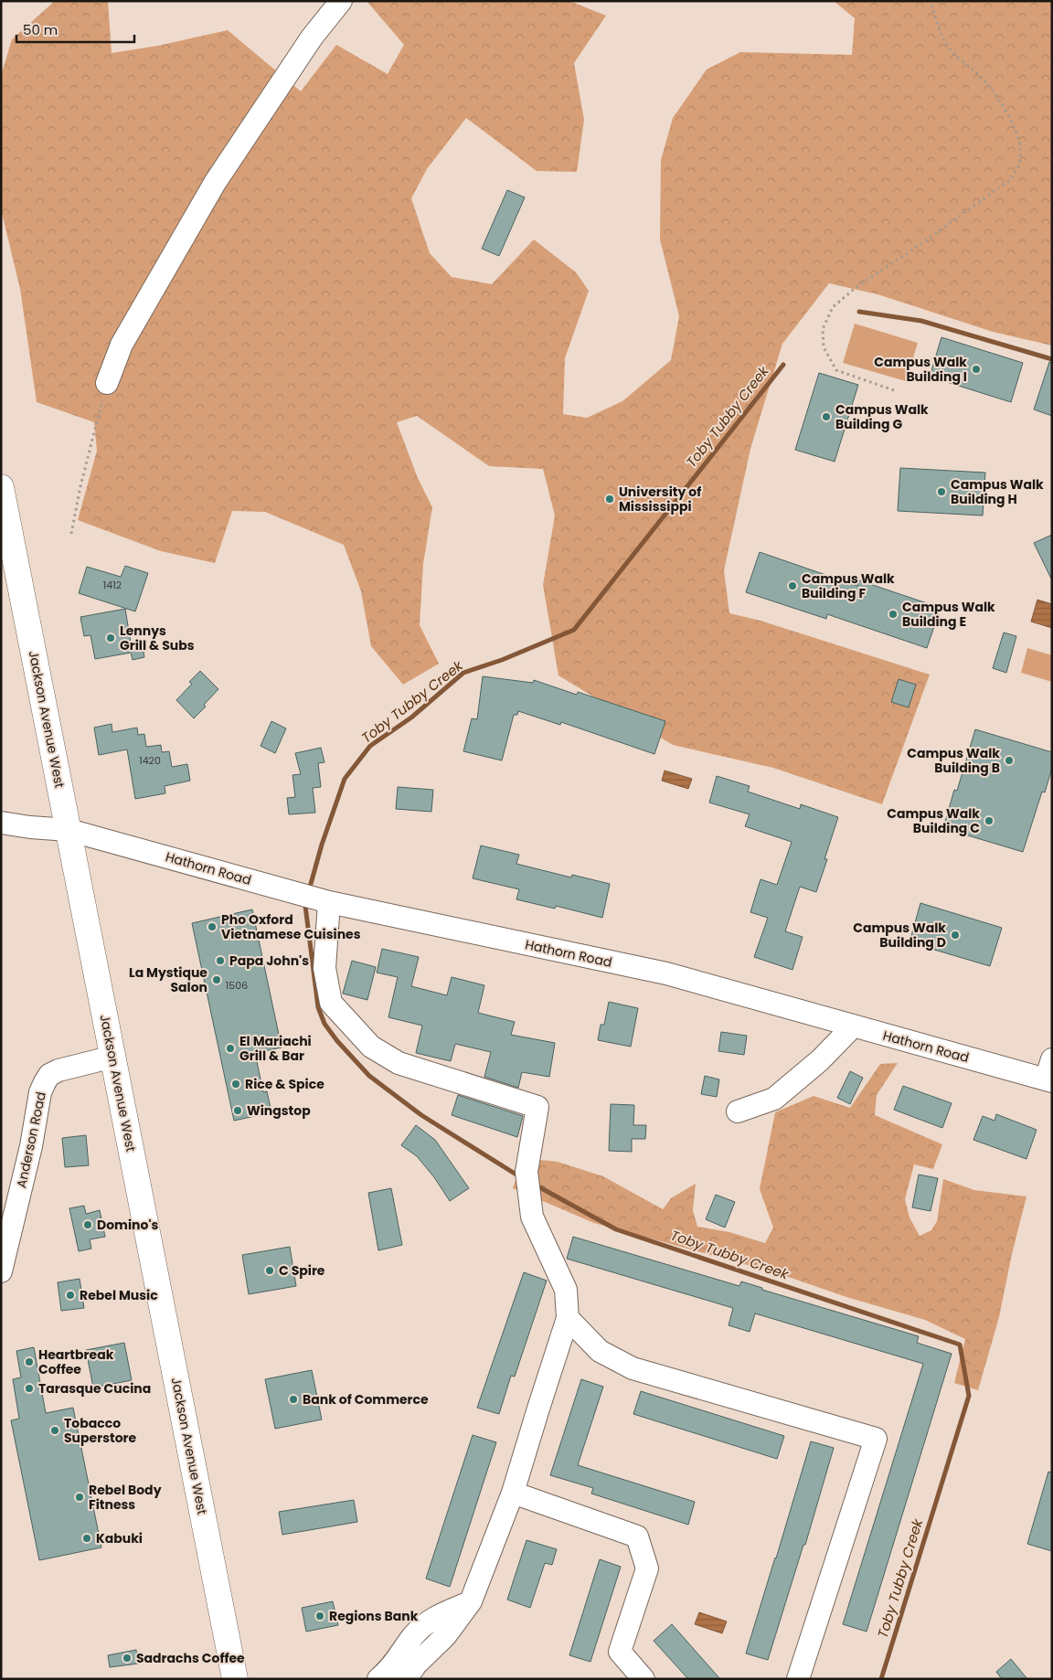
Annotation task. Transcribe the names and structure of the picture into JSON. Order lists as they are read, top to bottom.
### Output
{
  "streets": {
    "main road": ["Jackson Avenue West"],
    "street": ["Hathorn Road", "Anderson Road"]
  },
  "crossings": [
    ["Jackson Avenue West", "Hathorn Road"],
    ["Jackson Avenue West", "Anderson Road"]
  ],
  "water": ["Toby Tubby Creek"],
  "places": [
    "Campus Walk Building I",
    "Campus Walk Building G",
    "Campus Walk Building H",
    "University of Mississippi",
    "Campus Walk Building F",
    "Campus Walk Building E",
    "Lennys Grill & Subs",
    "Campus Walk Building B",
    "Campus Walk Building C",
    "Pho Oxford Vietnamese Cuisines",
    "Campus Walk Building D",
    "Papa John's",
    "La Mystique Salon",
    "El Mariachi Grill & Bar",
    "Rice & Spice",
    "Wingstop",
    "Domino's",
    "C Spire",
    "Rebel Music",
    "Heartbreak Coffee",
    "Tarasque Cucina",
    "Bank of Commerce",
    "Tobacco Superstore",
    "Rebel Body Fitness",
    "Kabuki",
    "Regions Bank",
    "Sadrachs Coffee"
  ],
  "house_numbers": ["1412", "1420", "1506"],
  "scale_bar": "50 m"
}
